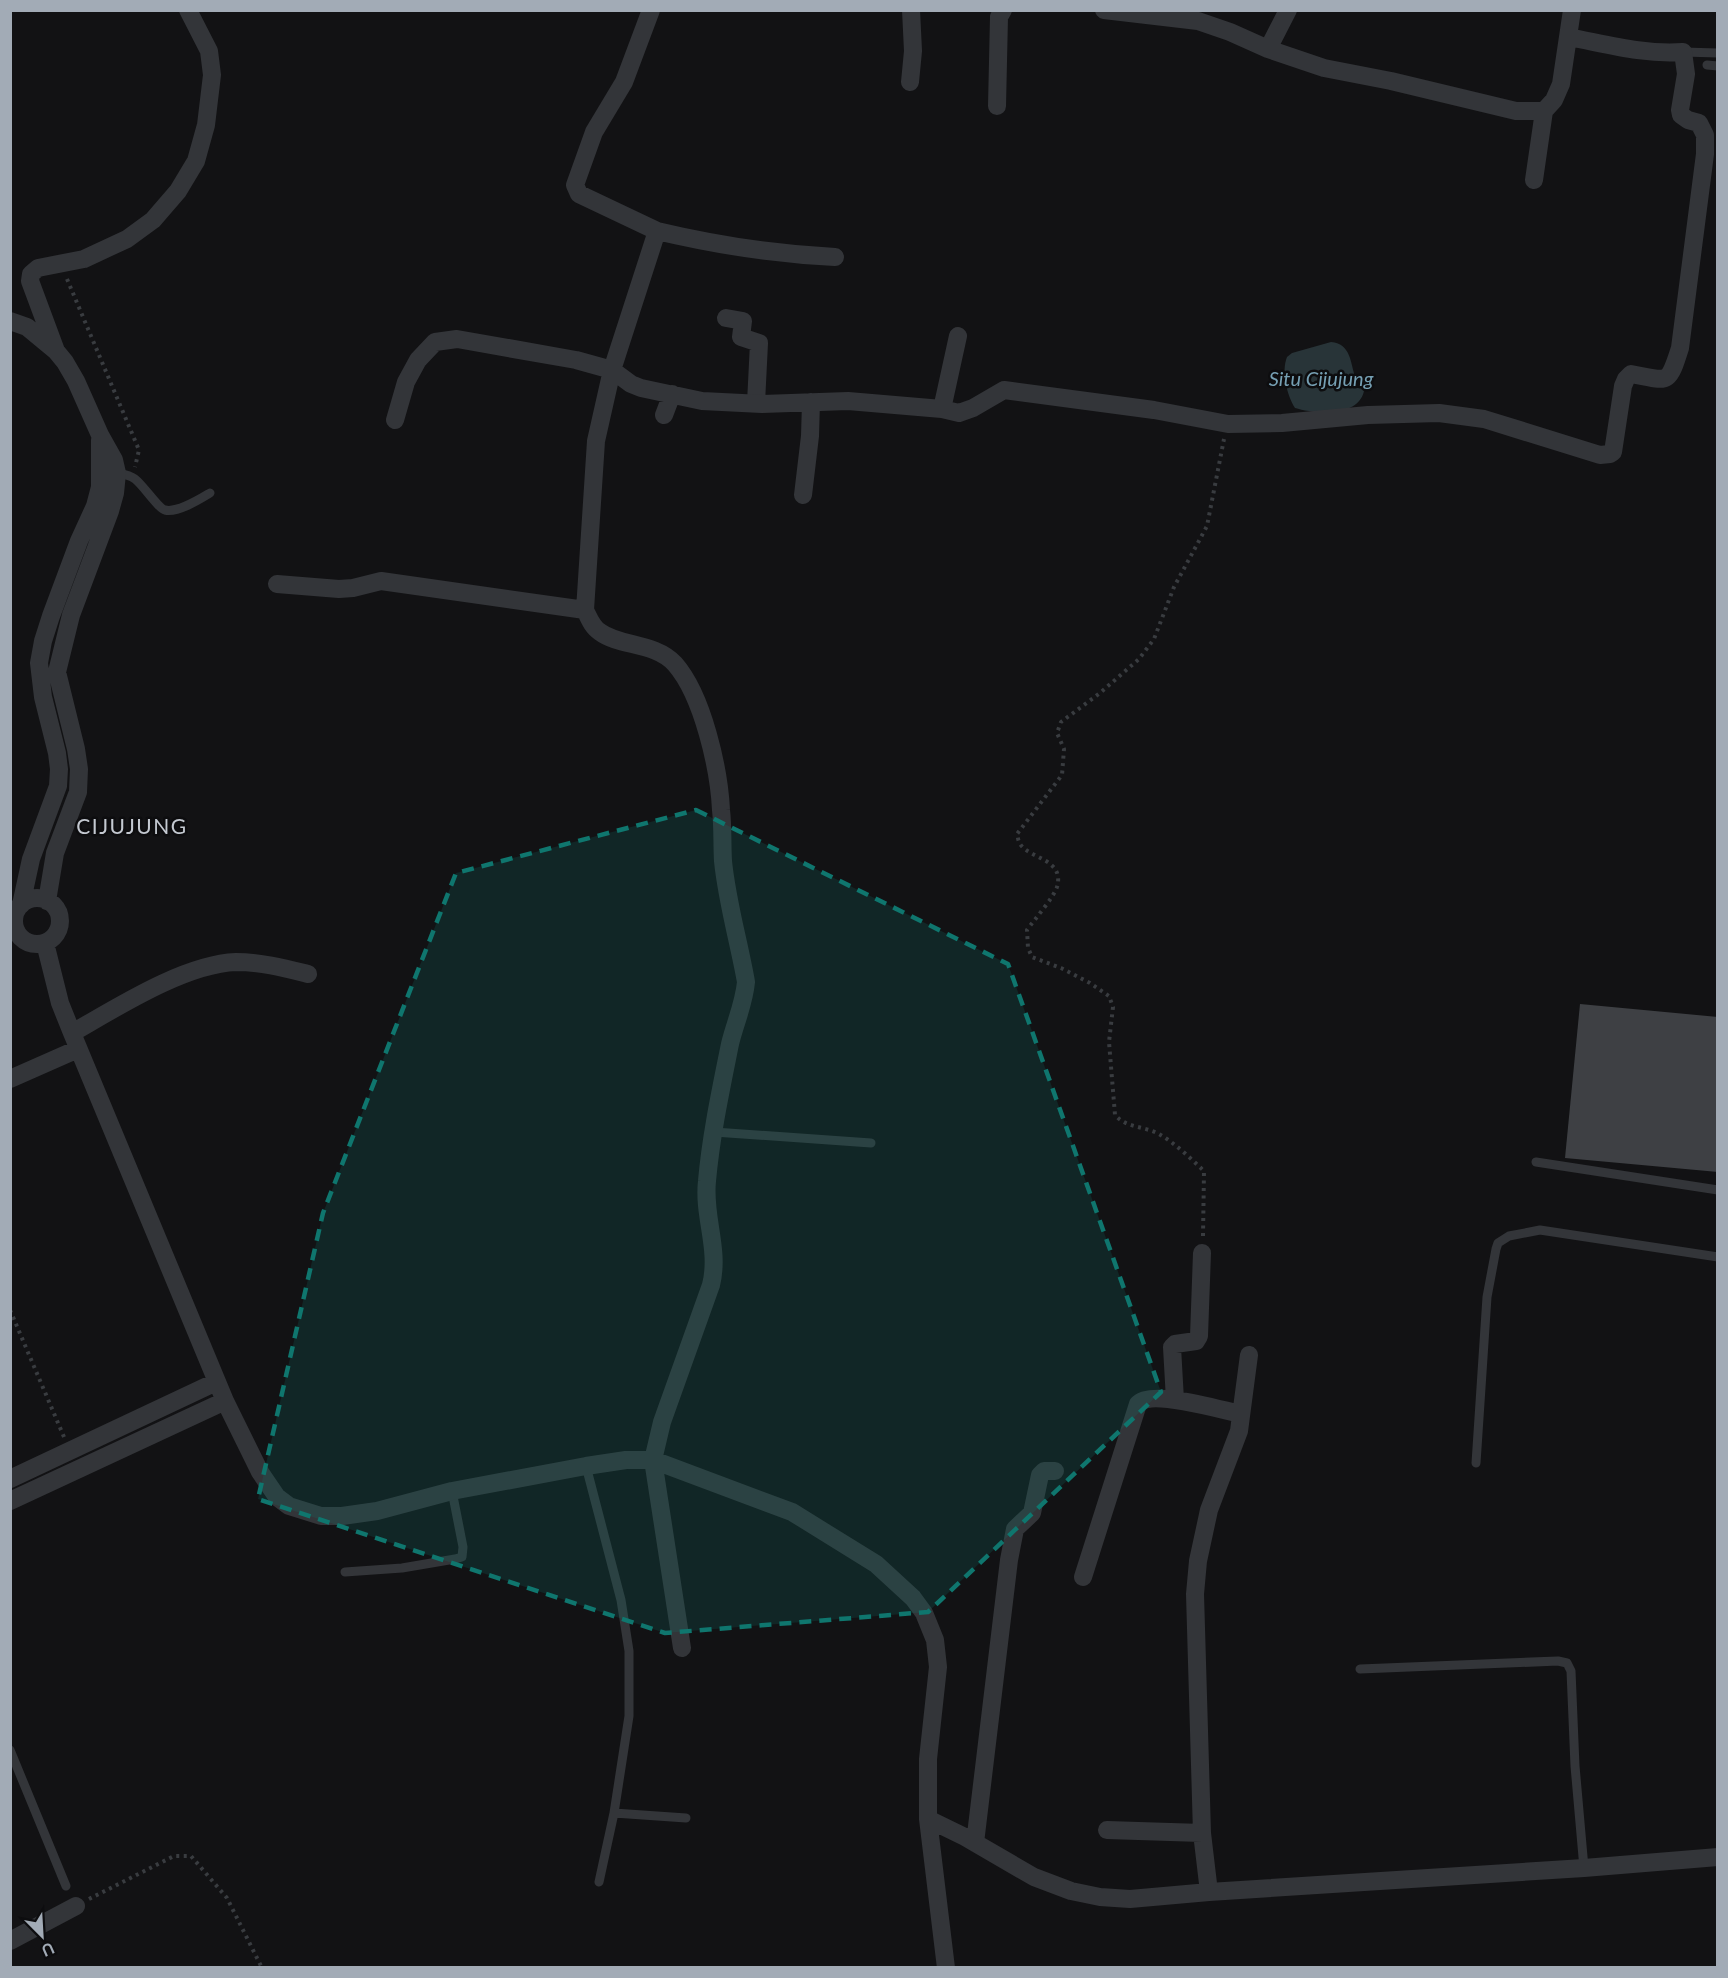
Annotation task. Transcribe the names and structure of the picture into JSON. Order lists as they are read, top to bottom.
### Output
{
  "districts": ["CIJUJUNG"],
  "water": ["Situ Cijujung"],
  "north": "bottom right"
}
